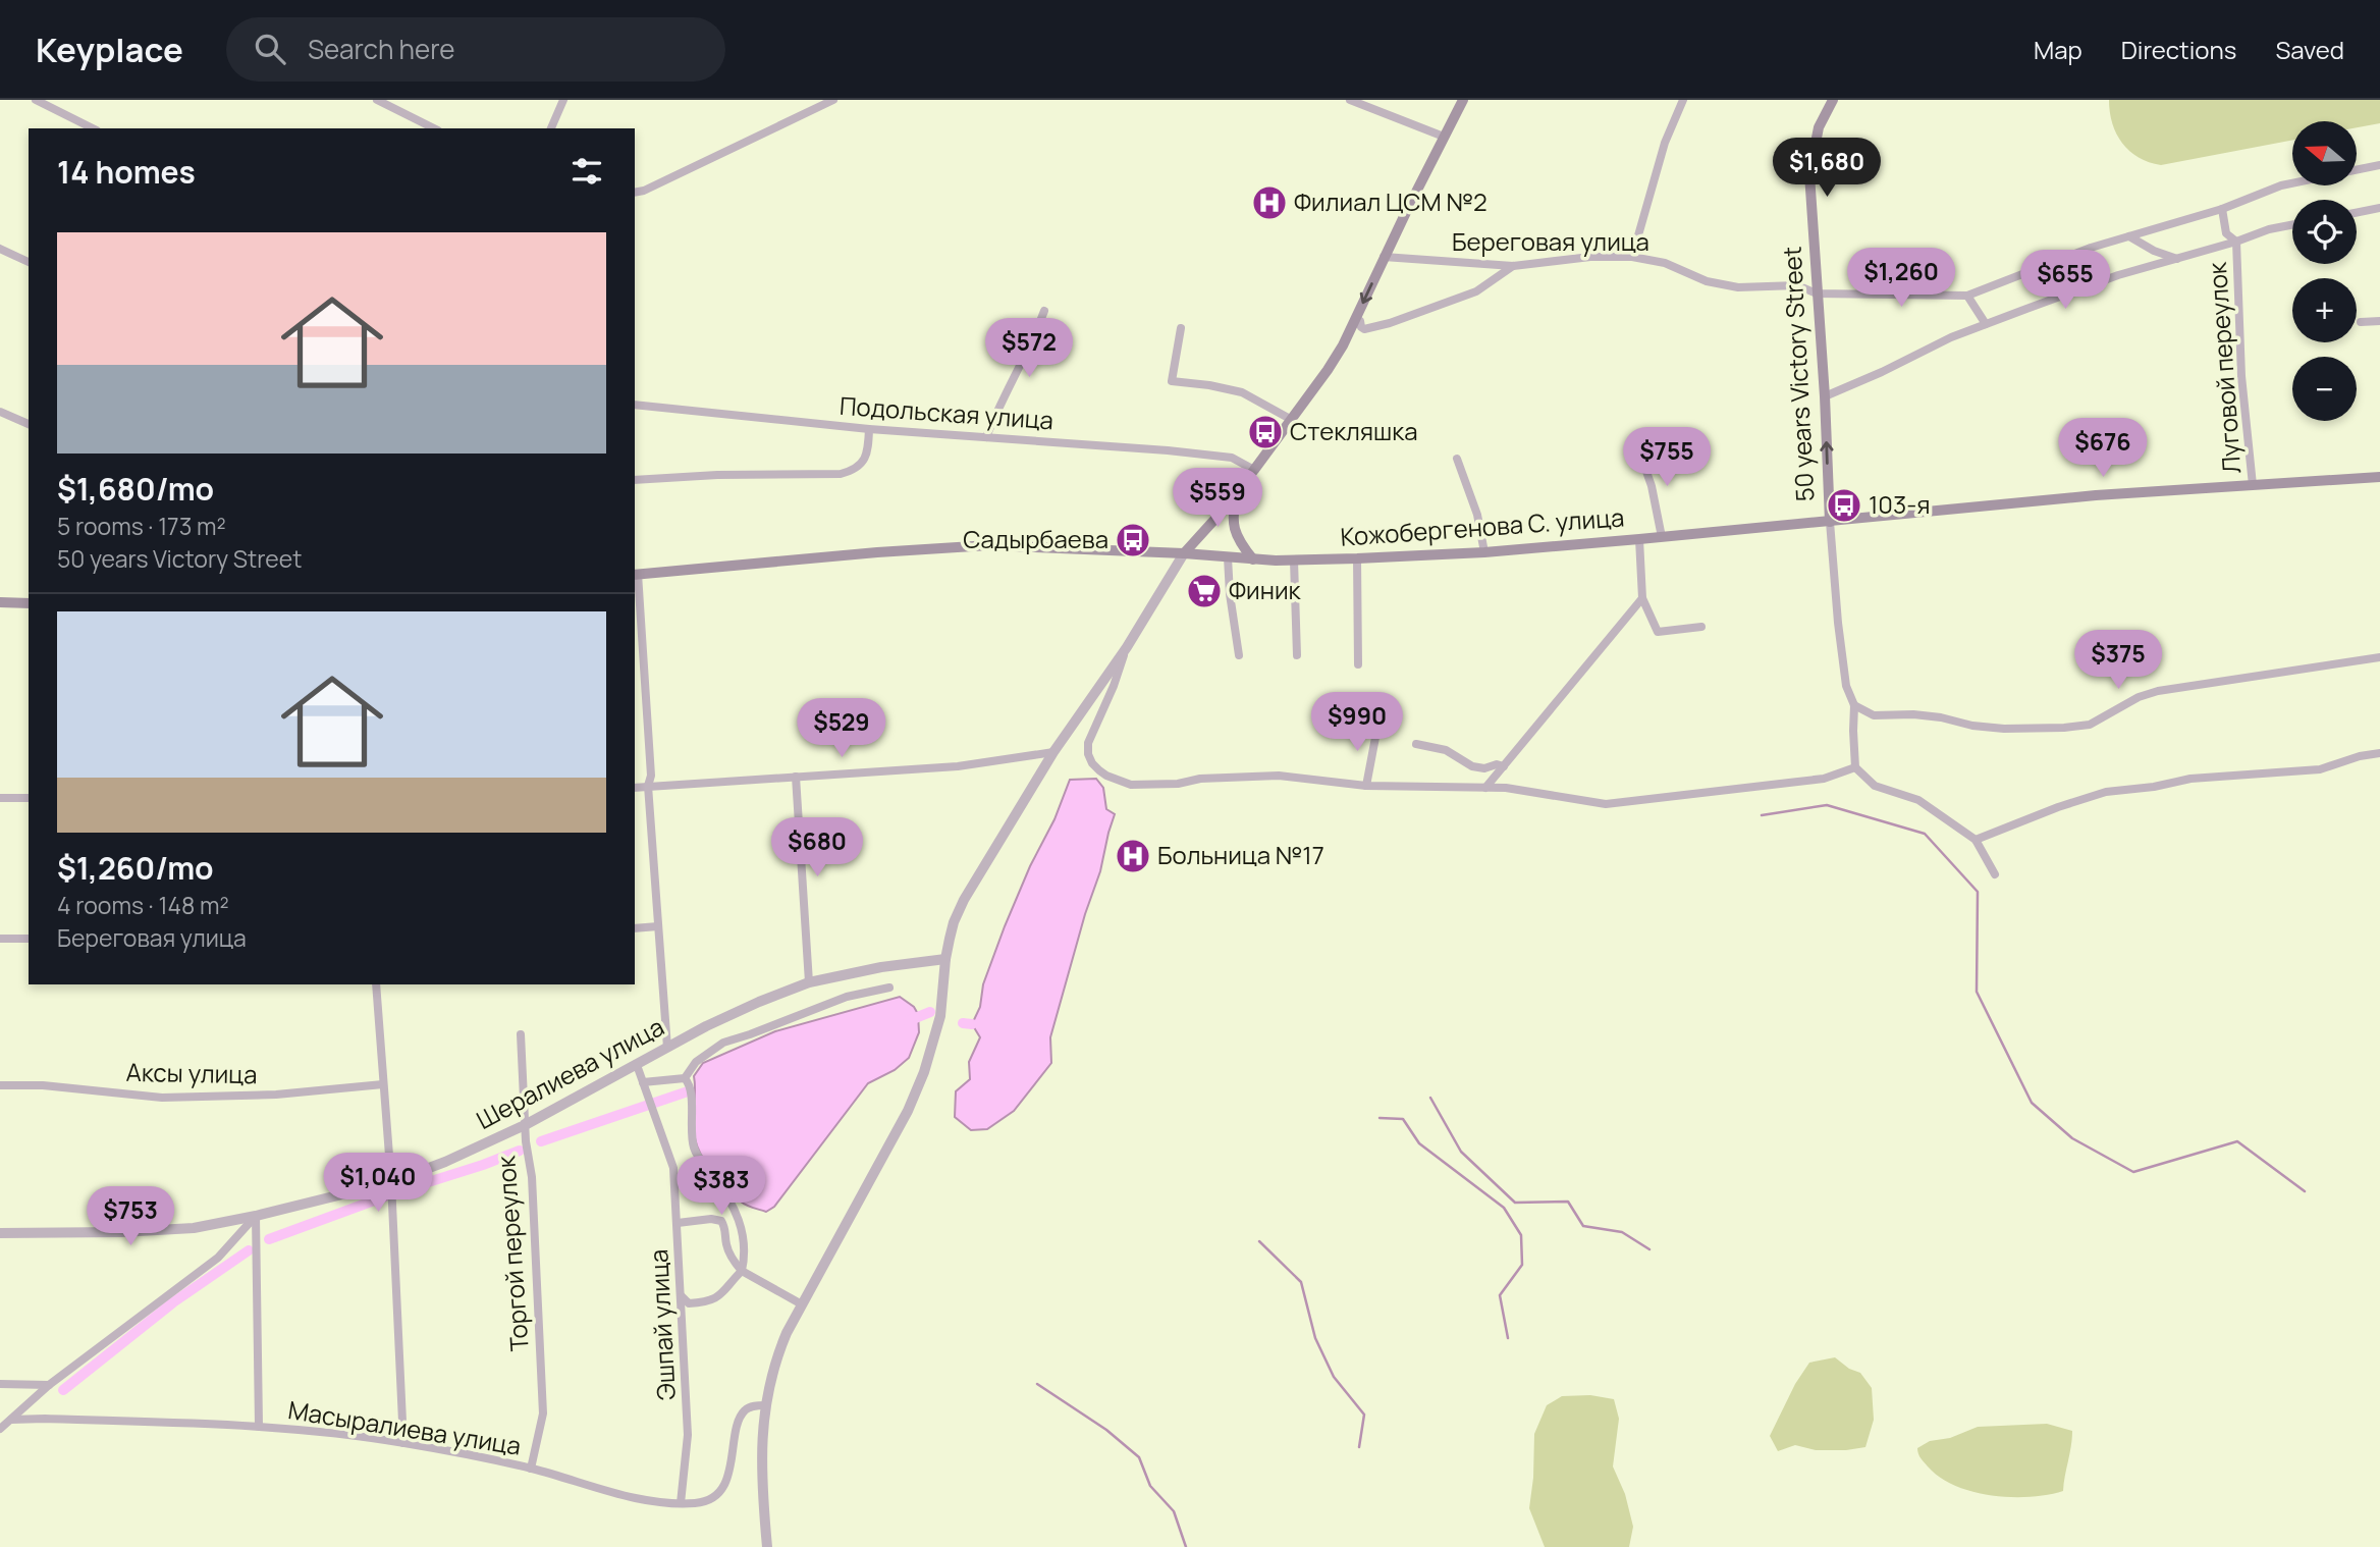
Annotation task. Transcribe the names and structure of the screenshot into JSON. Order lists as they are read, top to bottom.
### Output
{
  "streets": {
    "main road": ["50 years Victory Street", "Кожобергенова С. улица"],
    "street": [
      "Береговая улица",
      "Луговой переулок",
      "Подольская улица",
      "Аксы улица",
      "Шералиева улица",
      "Торгой переулок",
      "Эшпай улица",
      "Масыралиева улица"
    ]
  },
  "crossings": [
    ["Береговая улица", "Луговой переулок"],
    ["Береговая улица", "50 years Victory Street"],
    ["Луговой переулок", "Кожобергенова С. улица"],
    ["50 years Victory Street", "Кожобергенова С. улица"],
    ["Шералиева улица", "Торгой переулок"],
    ["Шералиева улица", "Эшпай улица"],
    ["Торгой переулок", "Масыралиева улица"],
    ["Эшпай улица", "Масыралиева улица"]
  ],
  "places": {
    "hospital": ["Филиал ЦСМ №2", "Больница №17"],
    "bus stop": ["Стекляшка", "103-я", "Садырбаева"],
    "supermarket": ["Финик"]
  },
  "north": "left",
  "page": {
    "header": "Keyplace",
    "search": "Search here",
    "nav": ["Map", "Directions", "Saved"],
    "map_buttons": ["+", "−"],
    "heading": "14 homes",
    "price": [
      "$1,680",
      "$1,260",
      "$655",
      "$572",
      "$676",
      "$755",
      "$559",
      "$375",
      "$990",
      "$529",
      "$680",
      "$1,040",
      "$383",
      "$753"
    ],
    "list": [
      {
        "name": "$1,680/mo",
        "note": "5 rooms · 173 m² · 50 years Victory Street"
      },
      {
        "name": "$1,260/mo",
        "note": "4 rooms · 148 m² · Береговая улица"
      }
    ]
  }
}
